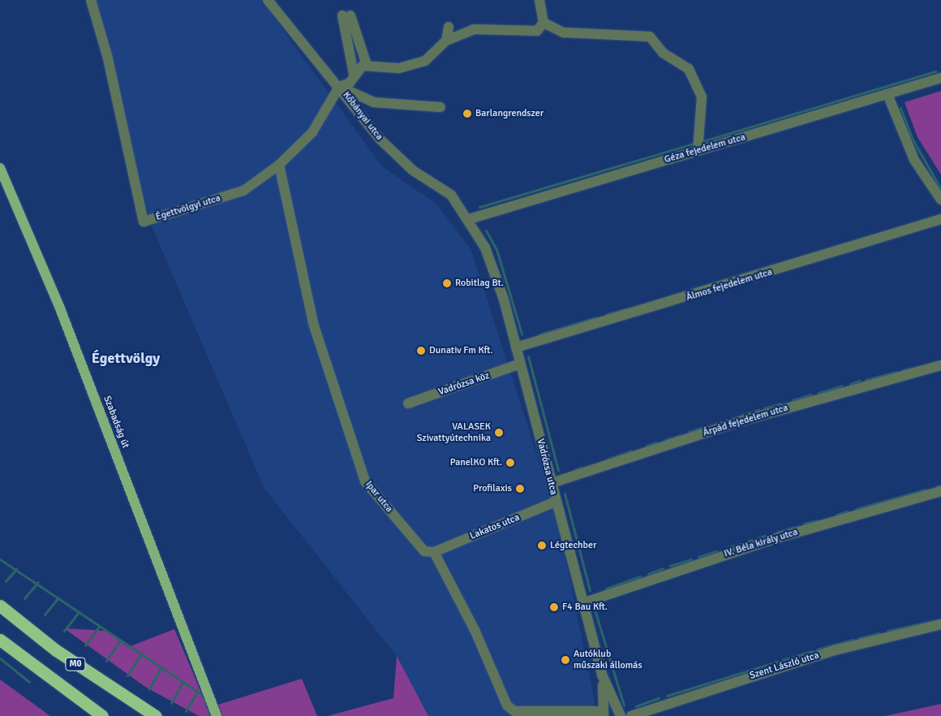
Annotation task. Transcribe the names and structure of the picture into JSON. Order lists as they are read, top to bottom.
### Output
{
  "streets": {
    "highway": ["M0"],
    "main road": ["Szabadság út"],
    "street": [
      "Kőbányai utca",
      "Géza fejedelem utca",
      "Égettvölgyi utca",
      "Álmos fejedelem utca",
      "Vadrózsa köz",
      "Árpád fejedelem utca",
      "Vadrózsa utca",
      "Ipar utca",
      "Lakatos utca",
      "IV. Béla király utca",
      "Szent László utca"
    ]
  },
  "crossings": [
    ["Kőbányai utca", "Géza fejedelem utca"],
    ["Kőbányai utca", "Égettvölgyi utca"],
    ["Kőbányai utca", "Vadrózsa utca"],
    ["Géza fejedelem utca", "Vadrózsa utca"],
    ["Égettvölgyi utca", "Ipar utca"],
    ["Álmos fejedelem utca", "Vadrózsa utca"],
    ["Vadrózsa köz", "Vadrózsa utca"],
    ["Árpád fejedelem utca", "Vadrózsa utca"],
    ["Vadrózsa utca", "Lakatos utca"],
    ["Vadrózsa utca", "IV. Béla király utca"],
    ["Ipar utca", "Lakatos utca"]
  ],
  "districts": ["Égettvölgy"],
  "places": [
    "Barlangrendszer",
    "Robitlag Bt.",
    "Dunativ Fm Kft.",
    "VALASEK Szivattyútechnika",
    "PanelKO Kft.",
    "Profilaxis",
    "Légtechber",
    "F4 Bau Kft.",
    "Autóklub műszaki állomás"
  ]
}
